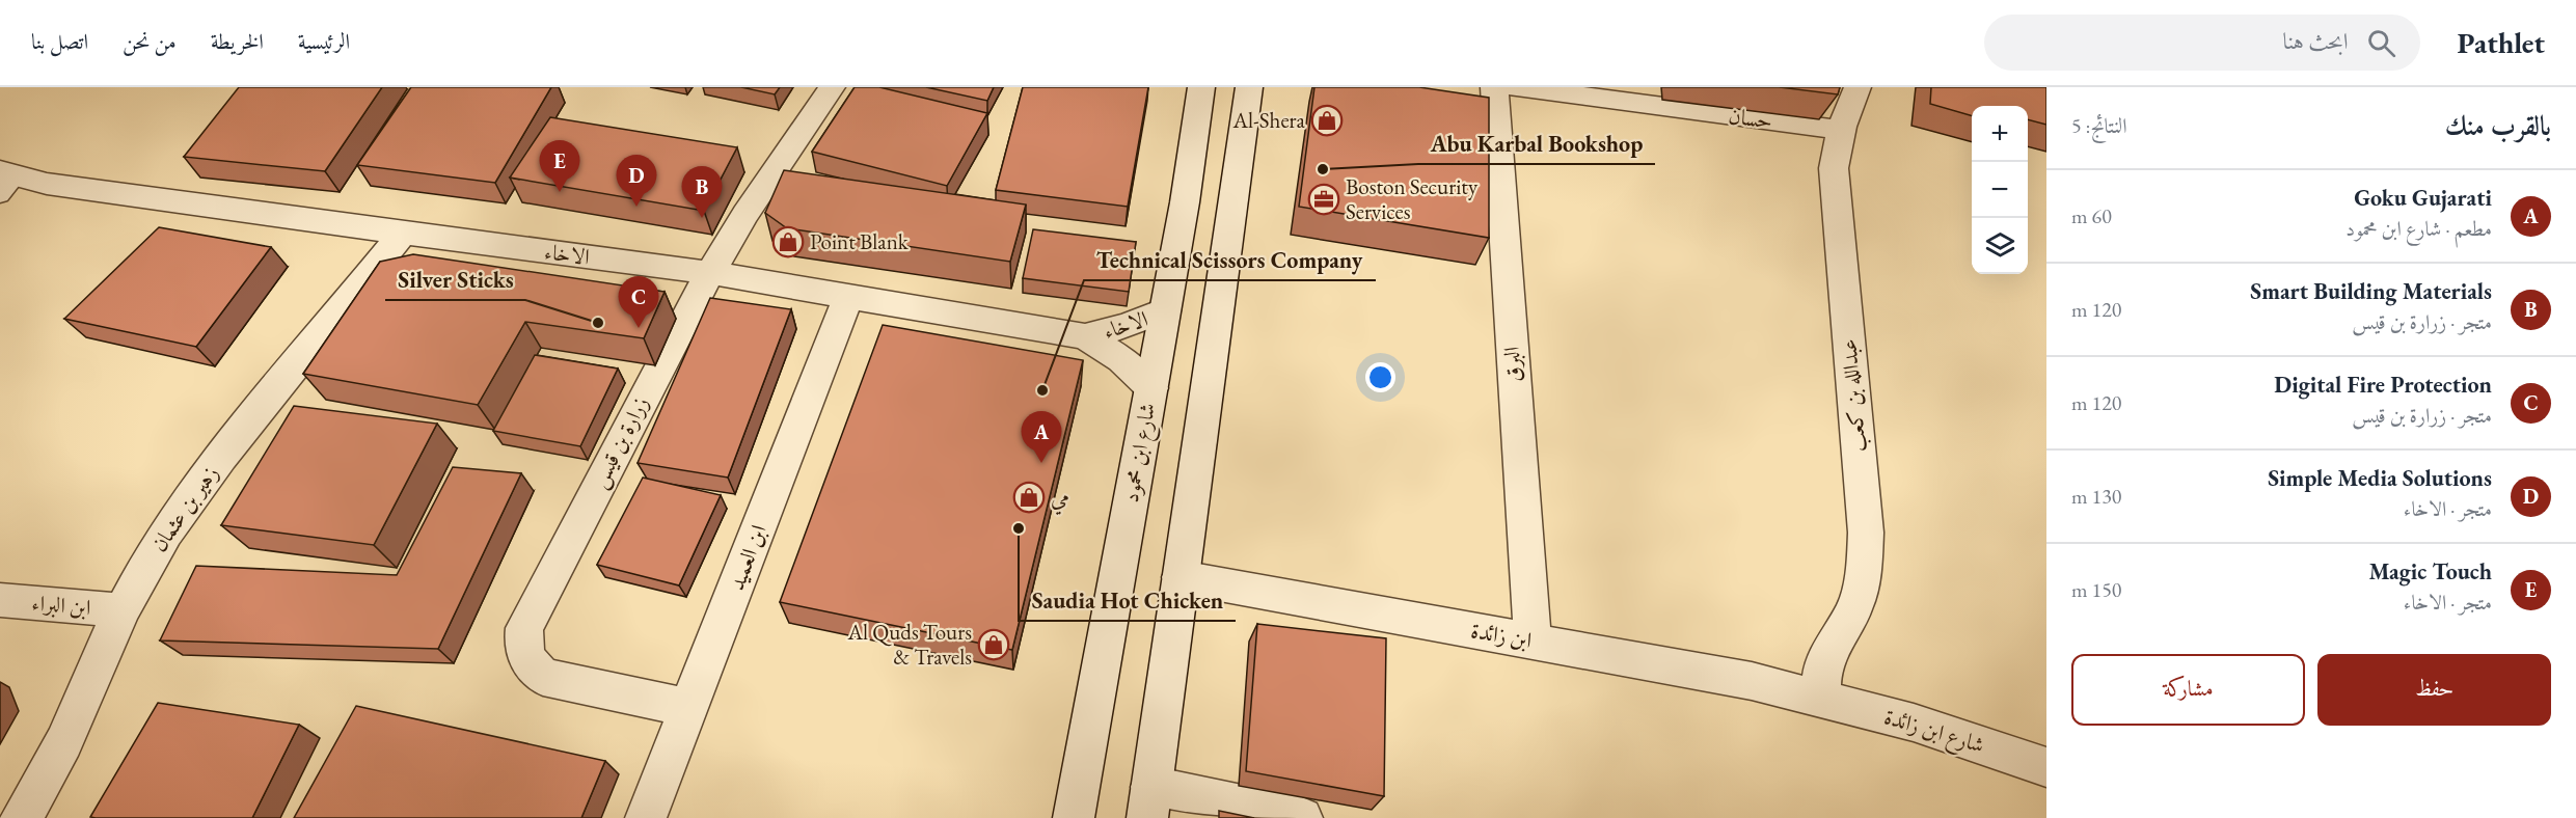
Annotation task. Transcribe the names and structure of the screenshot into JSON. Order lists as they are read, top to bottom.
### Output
{
  "streets": {
    "street": [
      "حسان",
      "الاخاء",
      "البرق",
      "عبدالله بن كعب",
      "زرارة بن قيس",
      "شارع ابن محمود",
      "زهير بن عثمان",
      "ابن العميد",
      "ابن البراء",
      "ابن زائدة",
      "شارع ابن زائدة"
    ]
  },
  "crossings": [
    ["حسان", "عبدالله بن كعب"],
    ["الاخاء", "زرارة بن قيس"],
    ["الاخاء", "شارع ابن محمود"],
    ["الاخاء", "زهير بن عثمان"],
    ["الاخاء", "ابن العميد"],
    ["البرق", "ابن زائدة"],
    ["عبدالله بن كعب", "ابن زائدة"],
    ["عبدالله بن كعب", "شارع ابن زائدة"],
    ["زرارة بن قيس", "ابن العميد"],
    ["زهير بن عثمان", "ابن البراء"],
    ["ابن زائدة", "شارع ابن زائدة"]
  ],
  "places": {
    "shop": [
      "Al-Shera",
      "Point Blank",
      "مي",
      "Al Quds Tours & Travels"
    ],
    "other": [
      "Abu Karbal Bookshop",
      "Silver Sticks",
      "Technical Scissors Company",
      "Saudia Hot Chicken"
    ],
    "office": ["Boston Security Services"]
  },
  "page": {
    "header": "Pathlet",
    "search": "ابحث هنا",
    "nav": [
      "الرئيسية",
      "الخريطة",
      "من نحن",
      "اتصل بنا"
    ],
    "heading": ["بالقرب منك", "النتائج: 5"],
    "map_buttons": ["+", "−"],
    "pins": [
      "E",
      "D",
      "B",
      "C",
      "A"
    ],
    "list": [
      {
        "mark": "A",
        "name": "Goku Gujarati",
        "note": "مطعم · شارع ابن محمود",
        "value": "60 m"
      },
      {
        "mark": "B",
        "name": "Smart Building Materials",
        "note": "متجر · زرارة بن قيس",
        "value": "120 m"
      },
      {
        "mark": "C",
        "name": "Digital Fire Protection",
        "note": "متجر · زرارة بن قيس",
        "value": "120 m"
      },
      {
        "mark": "D",
        "name": "Simple Media Solutions",
        "note": "متجر · الاخاء",
        "value": "130 m"
      },
      {
        "mark": "E",
        "name": "Magic Touch",
        "note": "متجر · الاخاء",
        "value": "150 m"
      }
    ],
    "buttons": ["حفظ", "مشاركة"]
  }
}
